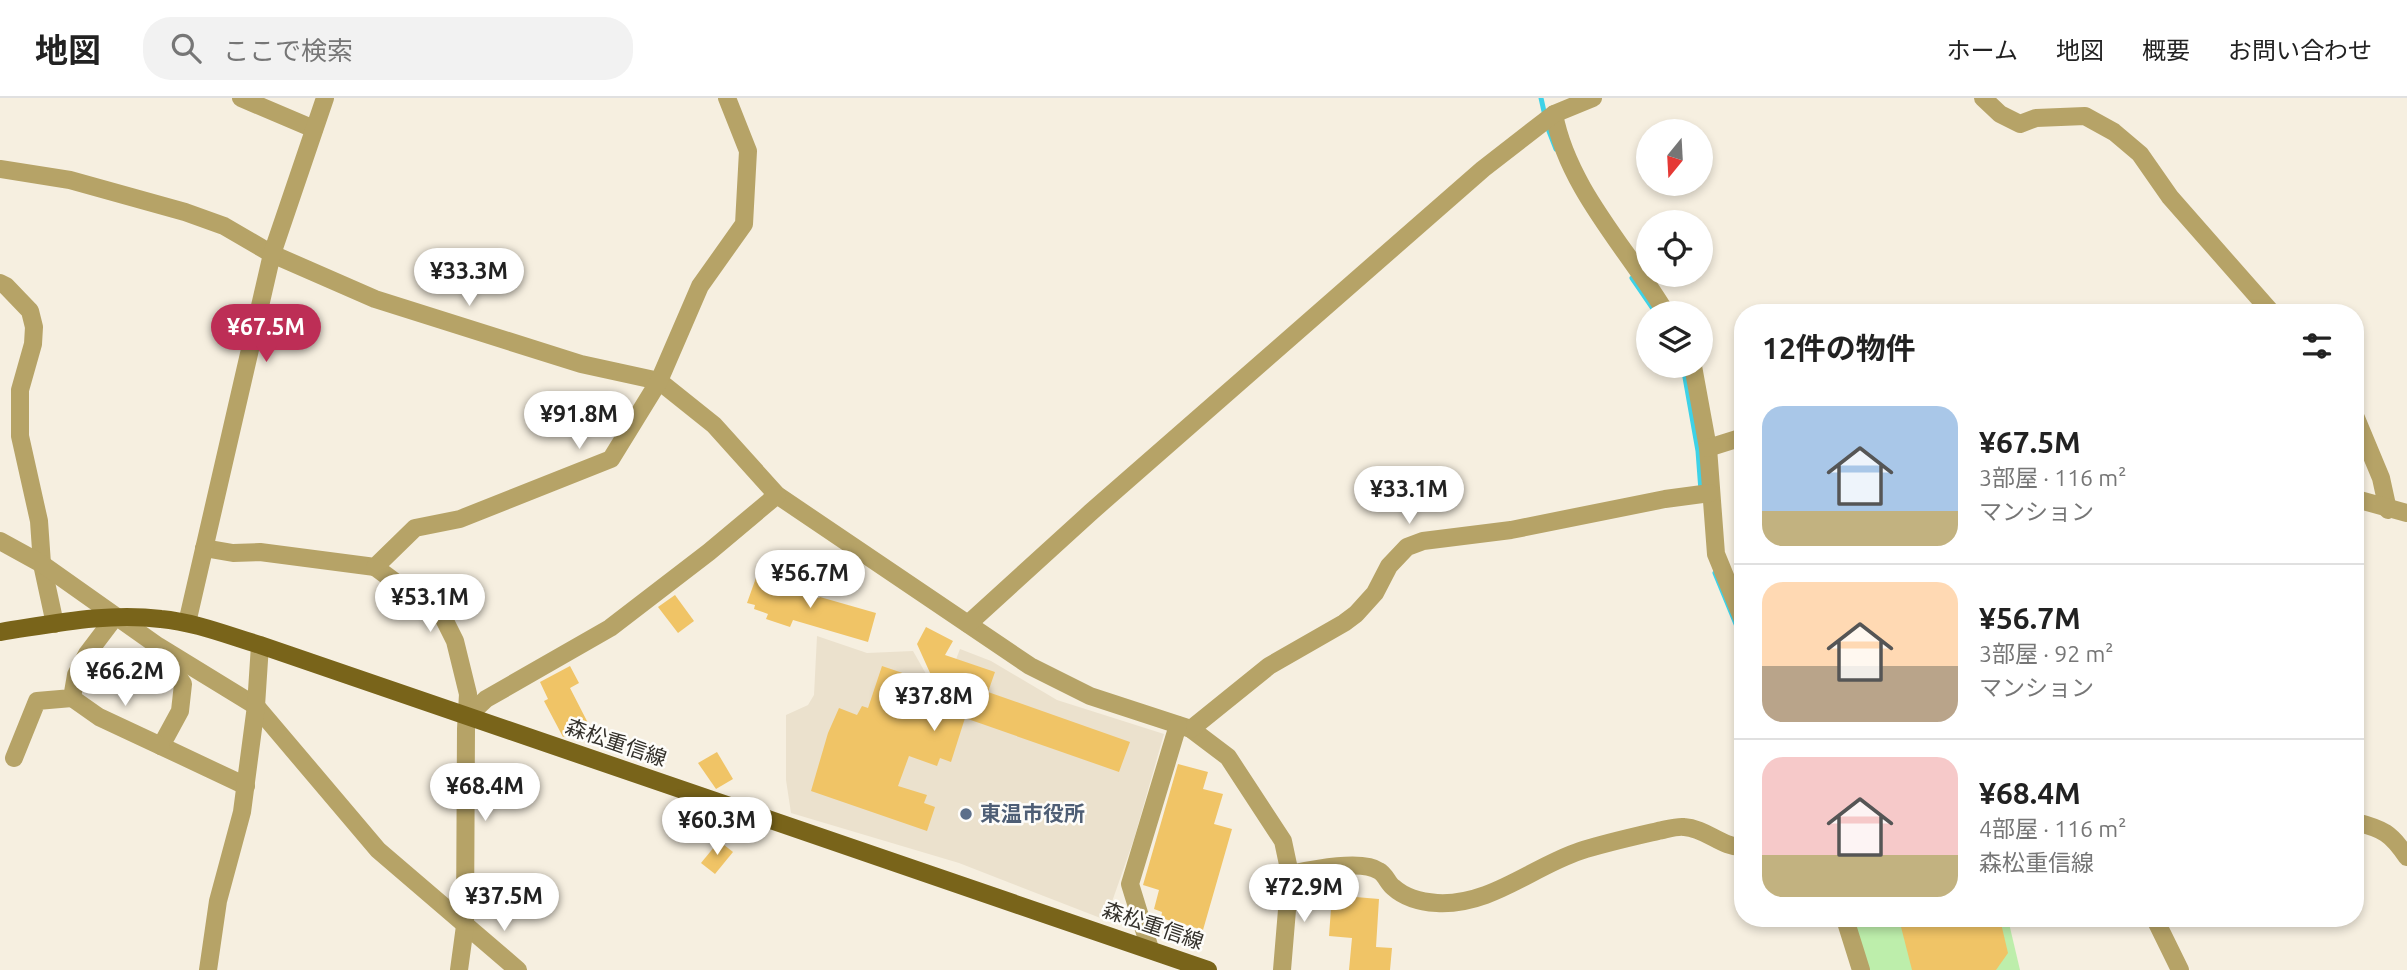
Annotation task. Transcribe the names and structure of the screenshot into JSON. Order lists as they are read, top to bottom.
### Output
{
  "streets": {
    "main road": ["森松重信線"]
  },
  "places": ["東温市役所"],
  "north": "bottom",
  "page": {
    "header": "地図",
    "search": "ここで検索",
    "nav": [
      "ホーム",
      "地図",
      "概要",
      "お問い合わせ"
    ],
    "price": [
      "¥33.3M",
      "¥67.5M",
      "¥91.8M",
      "¥33.1M",
      "¥56.7M",
      "¥53.1M",
      "¥66.2M",
      "¥37.8M",
      "¥68.4M",
      "¥60.3M",
      "¥72.9M",
      "¥37.5M"
    ],
    "heading": "12件の物件",
    "list": [
      {
        "name": "¥67.5M",
        "note": "3部屋 · 116 m² · マンション"
      },
      {
        "name": "¥56.7M",
        "note": "3部屋 · 92 m² · マンション"
      },
      {
        "name": "¥68.4M",
        "note": "4部屋 · 116 m² · 森松重信線"
      }
    ]
  }
}
